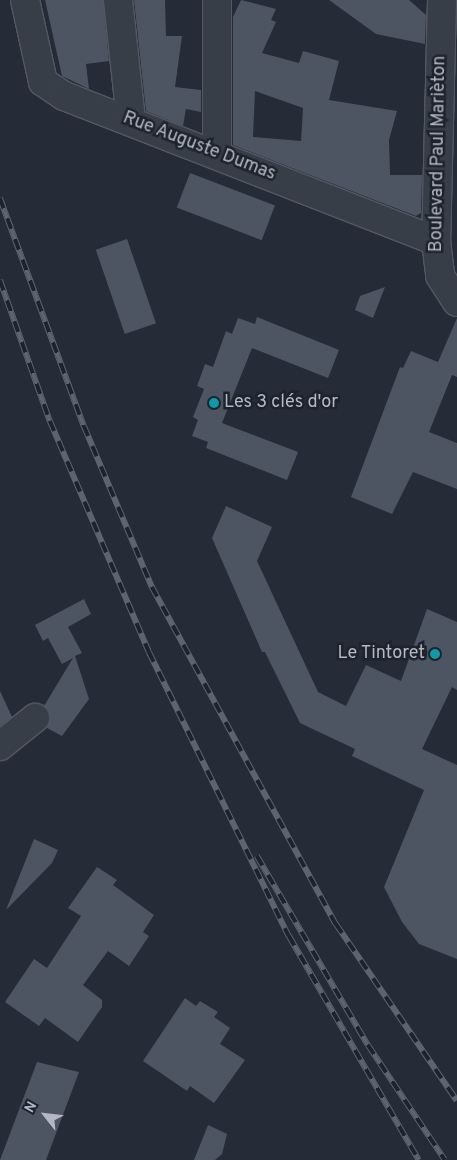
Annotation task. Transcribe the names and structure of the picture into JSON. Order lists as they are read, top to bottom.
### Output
{
  "streets": {
    "street": ["Rue Auguste Dumas", "Boulevard Paul Marièton"]
  },
  "crossings": [
    ["Rue Auguste Dumas", "Boulevard Paul Marièton"]
  ],
  "places": ["Les 3 clés d'or", "Le Tintoret"],
  "north": "top left"
}
